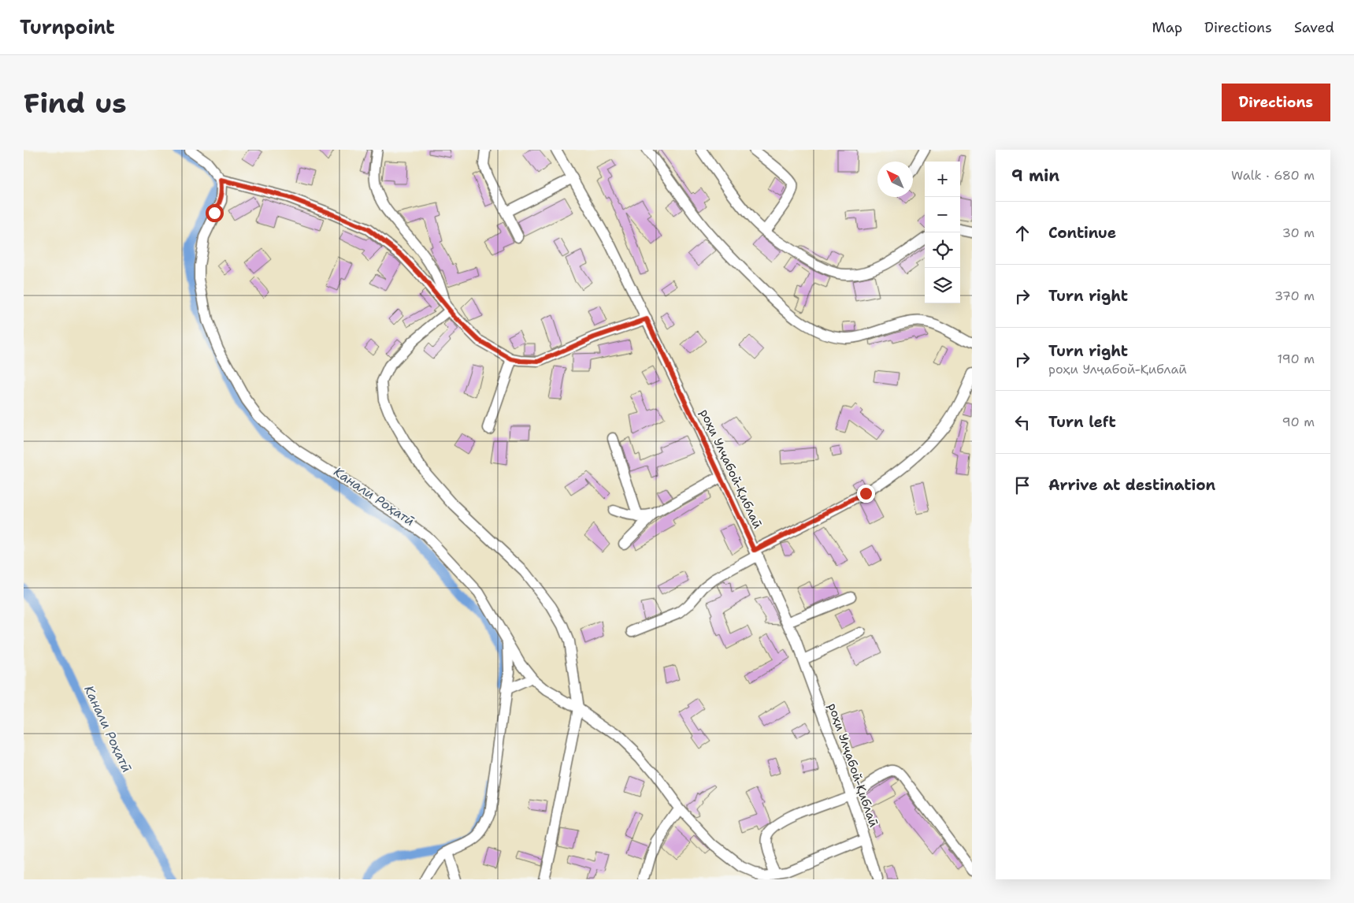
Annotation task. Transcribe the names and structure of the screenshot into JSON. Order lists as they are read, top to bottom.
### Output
{
  "streets": {
    "street": ["роҳи Улҷабой-Қиблаӣ"]
  },
  "water": ["Канали Роҳатӣ"],
  "north": "top left",
  "page": {
    "header": "Turnpoint",
    "nav": ["Map", "Directions", "Saved"],
    "buttons": "Directions",
    "title": "Find us",
    "heading": ["9 min", "Walk · 680 m"],
    "map_buttons": ["+", "−"],
    "list": [
      ["Continue", "30 m"],
      ["Turn right", "370 m"],
      ["Turn right", "роҳи Улҷабой-Қиблаӣ", "190 m"],
      ["Turn left", "90 m"],
      "Arrive at destination"
    ]
  }
}
